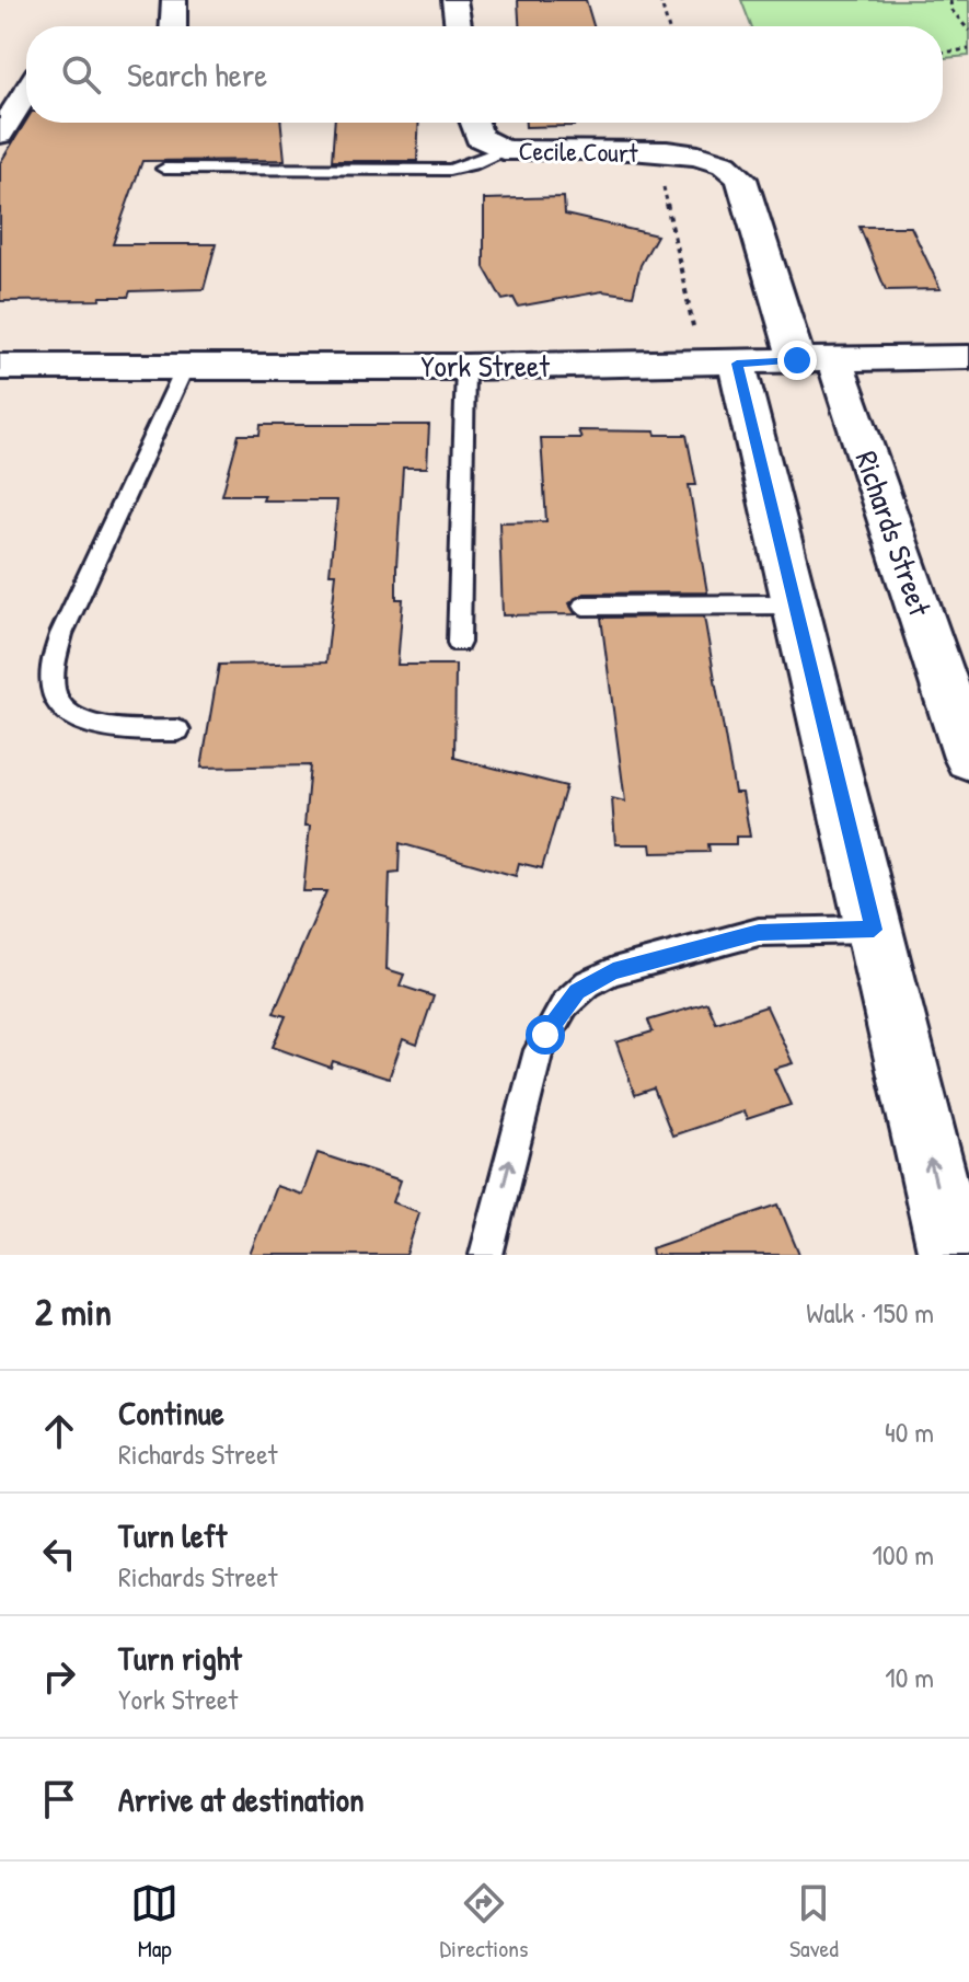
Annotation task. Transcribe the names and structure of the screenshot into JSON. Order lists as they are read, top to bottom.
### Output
{
  "streets": {
    "street": ["Cecile Court", "York Street", "Richards Street"]
  },
  "crossings": [
    ["Cecile Court", "Richards Street"],
    ["York Street", "Richards Street"]
  ],
  "page": {
    "search": "Search here",
    "heading": ["2 min", "Walk · 150 m"],
    "list": [
      ["Continue", "Richards Street", "40 m"],
      ["Turn left", "Richards Street", "100 m"],
      ["Turn right", "York Street", "10 m"],
      "Arrive at destination"
    ],
    "nav": ["Map", "Directions", "Saved"]
  }
}
